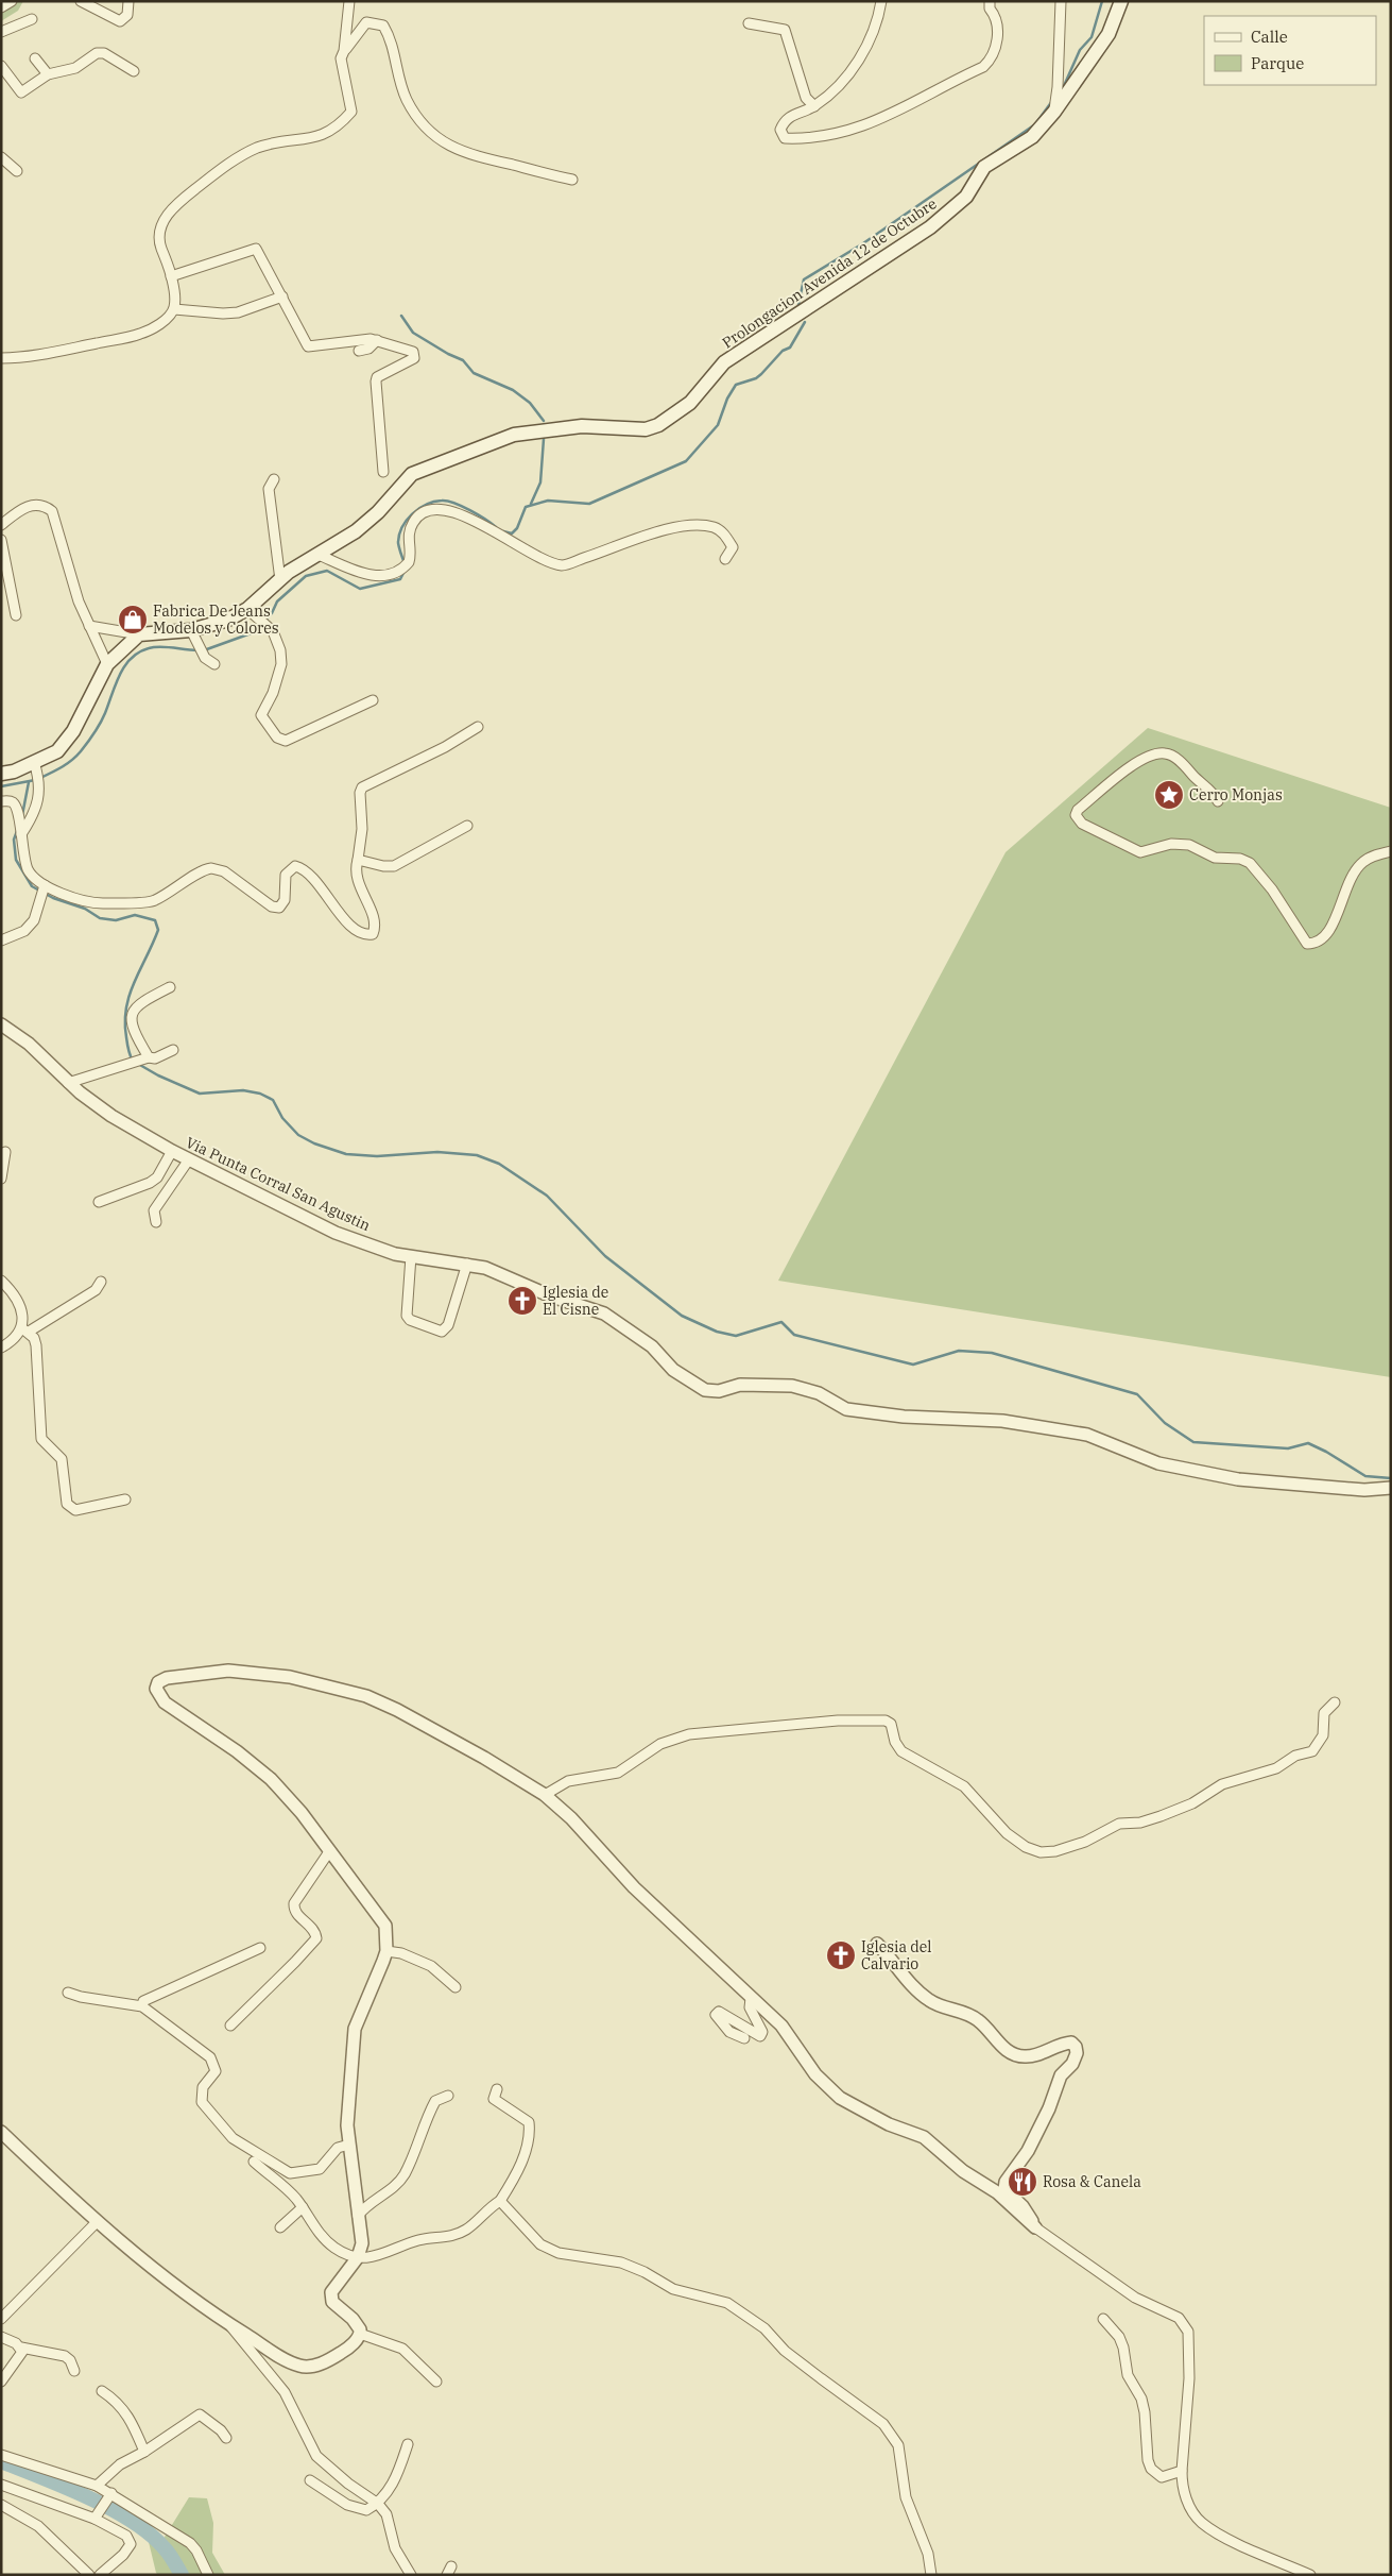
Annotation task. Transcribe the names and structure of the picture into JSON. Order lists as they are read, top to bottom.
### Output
{
  "streets": {
    "main road": ["Prolongacion Avenida 12 de Octubre"],
    "street": ["Via Punta Corral San Agustin"]
  },
  "places": {
    "shop": ["Fabrica De Jeans Modelos y Colores"],
    "place": ["Cerro Monjas"],
    "church": ["Iglesia de El Cisne", "Iglesia del Calvario"],
    "restaurant": ["Rosa & Canela"]
  },
  "legend": ["Calle", "Parque"]
}
